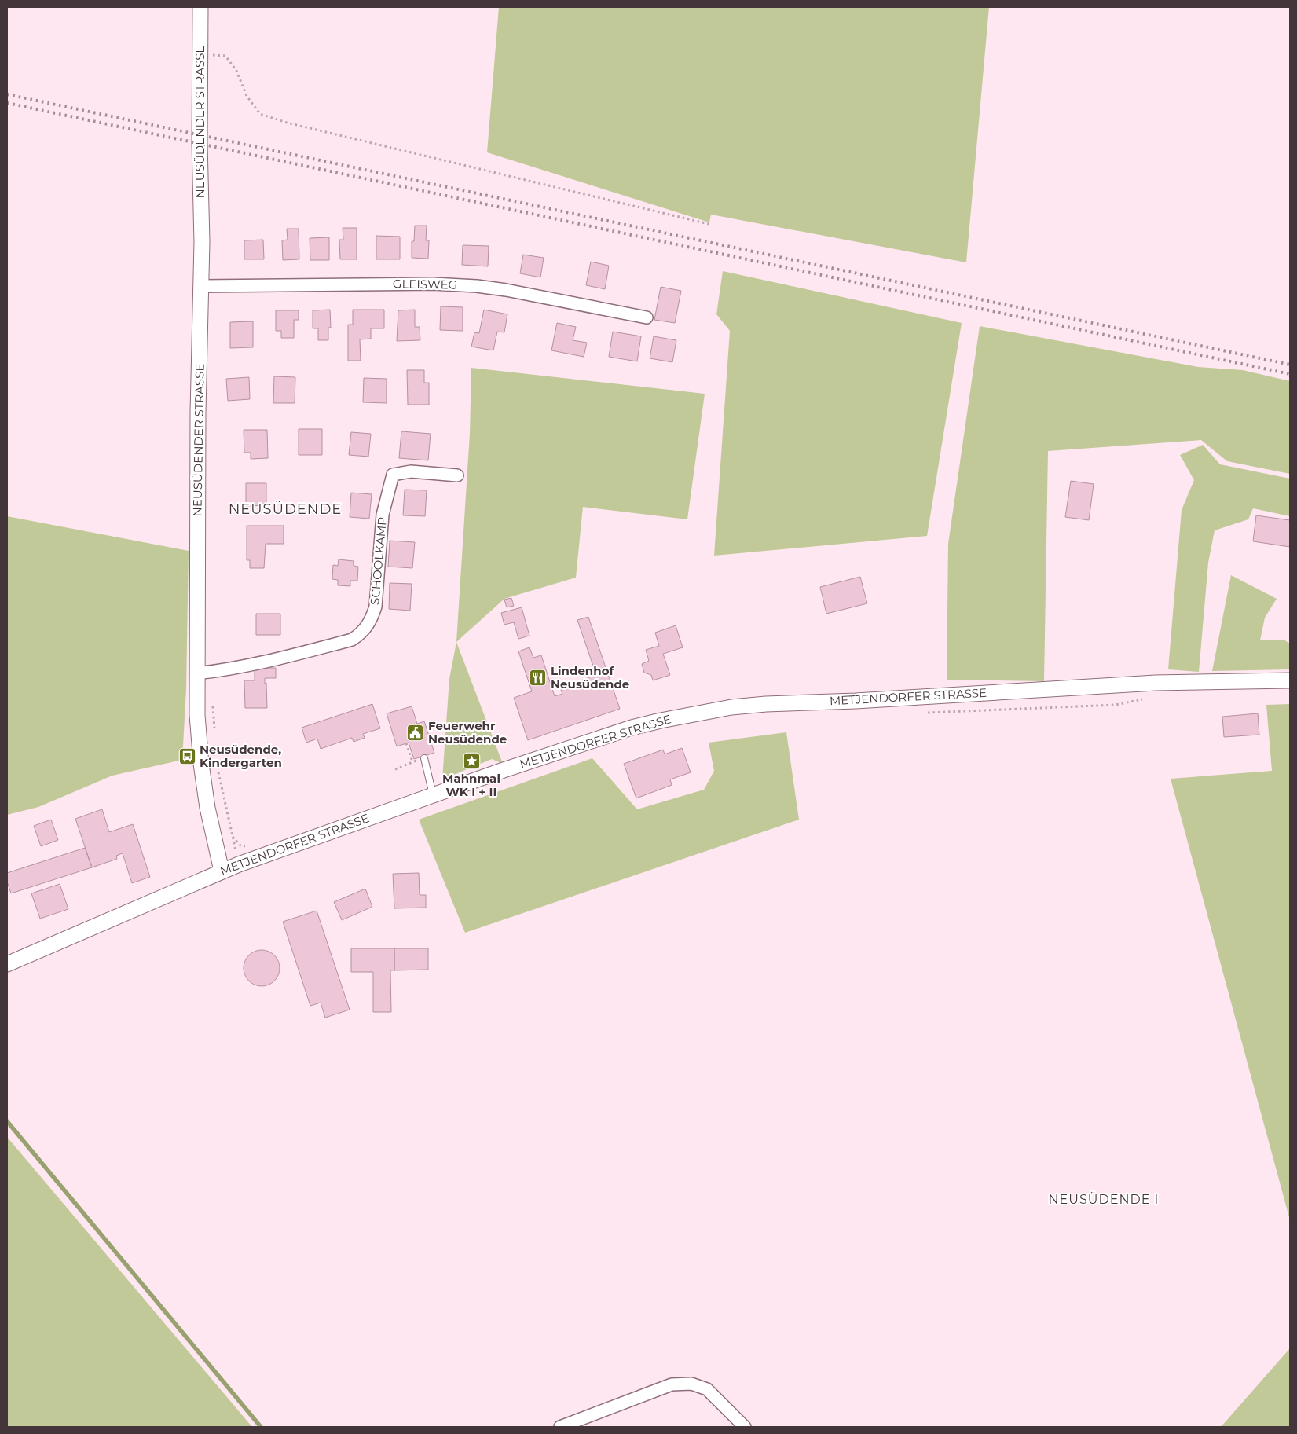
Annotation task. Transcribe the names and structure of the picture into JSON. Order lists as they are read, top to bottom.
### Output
{
  "streets": {
    "street": [
      "NEUSÜDENDER STRASSE",
      "GLEISWEG",
      "SCHOOLKAMP",
      "METJENDORFER STRASSE"
    ]
  },
  "crossings": [
    ["NEUSÜDENDER STRASSE", "GLEISWEG"],
    ["NEUSÜDENDER STRASSE", "SCHOOLKAMP"],
    ["NEUSÜDENDER STRASSE", "METJENDORFER STRASSE"]
  ],
  "districts": ["NEUSÜDENDE", "NEUSÜDENDE I"],
  "places": {
    "restaurant": ["Lindenhof Neusüdende"],
    "public building": ["Feuerwehr Neusüdende"],
    "bus stop": ["Neusüdende, Kindergarten"],
    "place": ["Mahnmal WK I + II"]
  }
}
